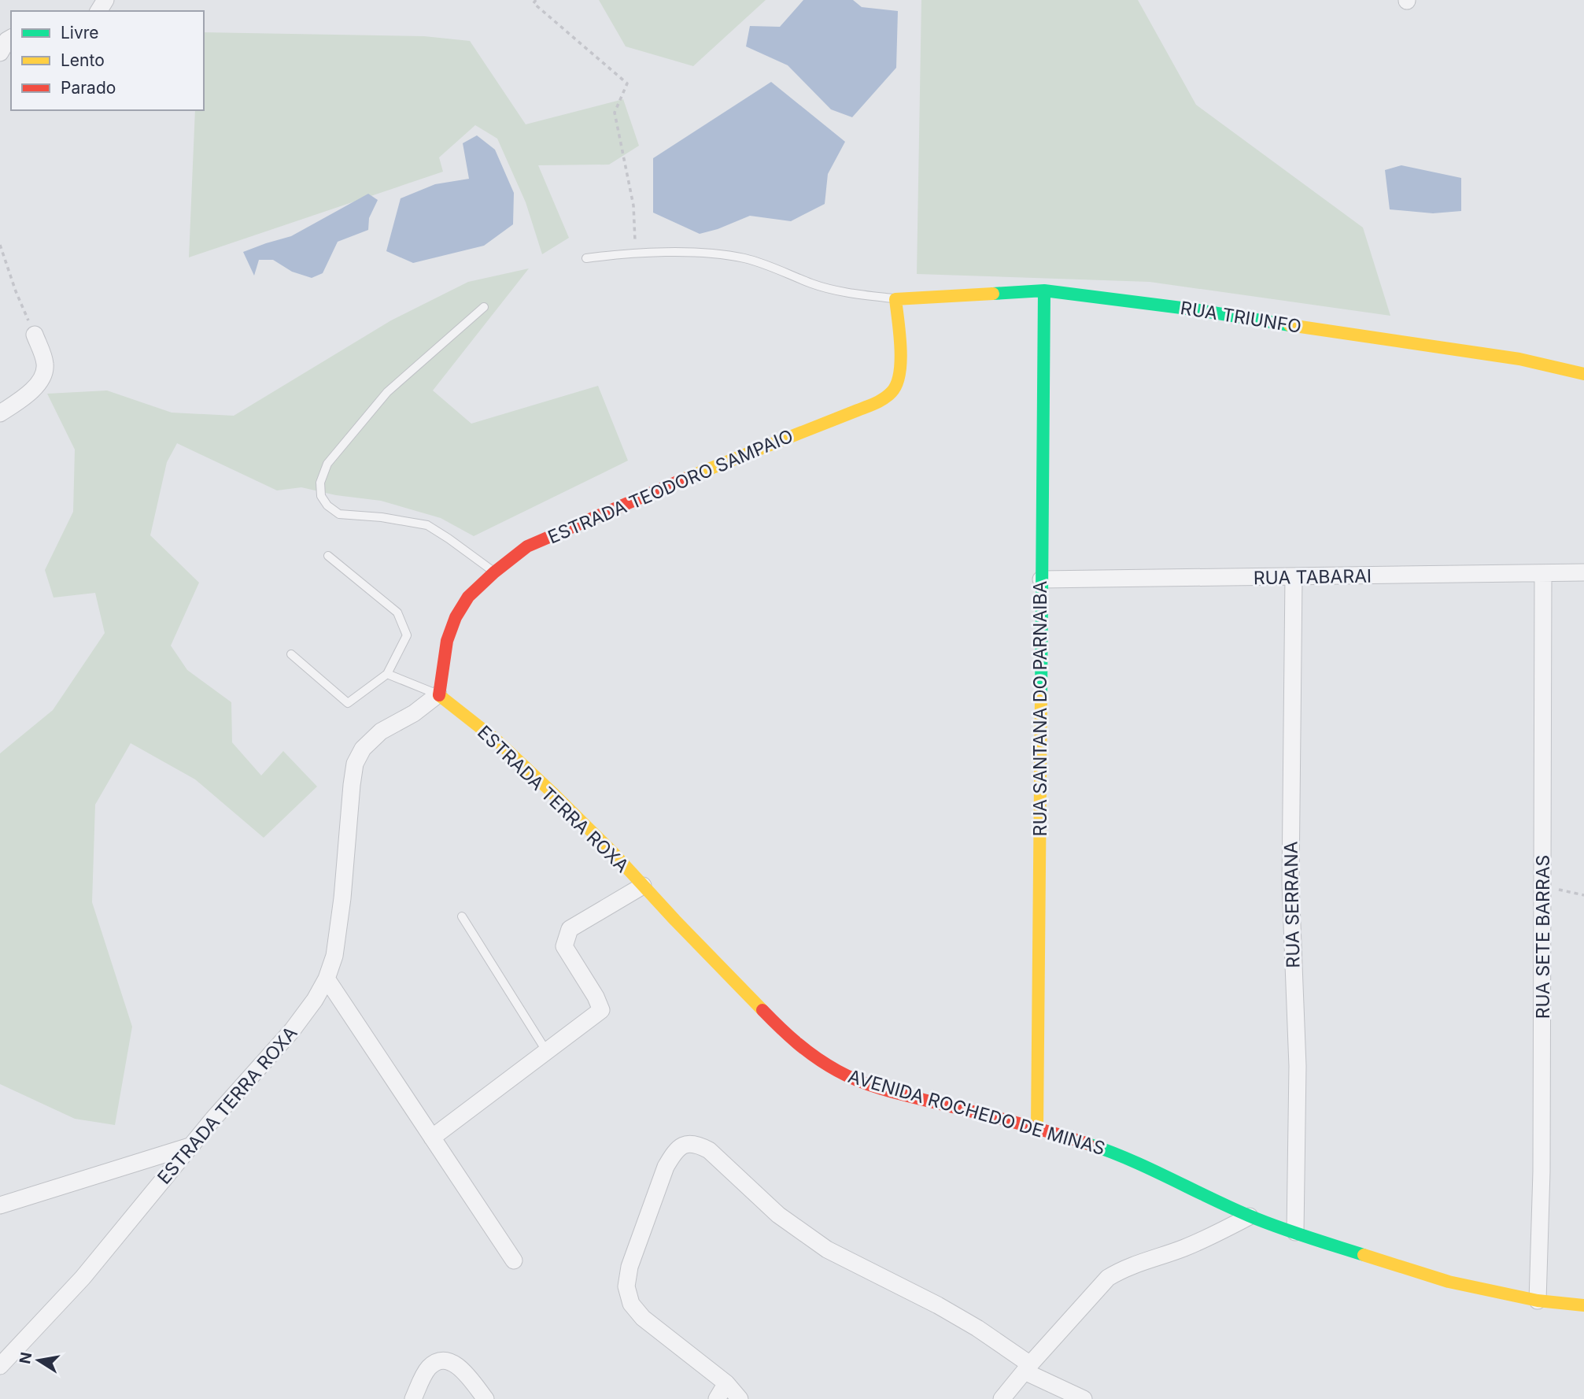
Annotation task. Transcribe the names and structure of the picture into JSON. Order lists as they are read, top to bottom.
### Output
{
  "streets": {
    "street": [
      "RUA TRIUNFO",
      "ESTRADA TEODORO SAMPAIO",
      "RUA TABARAI",
      "RUA SANTANA DO PARNAIBA",
      "ESTRADA TERRA ROXA",
      "RUA SERRANA",
      "RUA SETE BARRAS",
      "AVENIDA ROCHEDO DE MINAS"
    ]
  },
  "crossings": [
    ["RUA TRIUNFO", "ESTRADA TEODORO SAMPAIO"],
    ["RUA TRIUNFO", "RUA SANTANA DO PARNAIBA"],
    ["ESTRADA TEODORO SAMPAIO", "ESTRADA TERRA ROXA"],
    ["RUA TABARAI", "RUA SANTANA DO PARNAIBA"],
    ["RUA TABARAI", "RUA SERRANA"],
    ["RUA TABARAI", "RUA SETE BARRAS"],
    ["RUA SANTANA DO PARNAIBA", "AVENIDA ROCHEDO DE MINAS"],
    ["ESTRADA TERRA ROXA", "AVENIDA ROCHEDO DE MINAS"],
    ["RUA SERRANA", "AVENIDA ROCHEDO DE MINAS"],
    ["RUA SETE BARRAS", "AVENIDA ROCHEDO DE MINAS"]
  ],
  "legend": ["Livre", "Lento", "Parado"],
  "north": "left"
}
